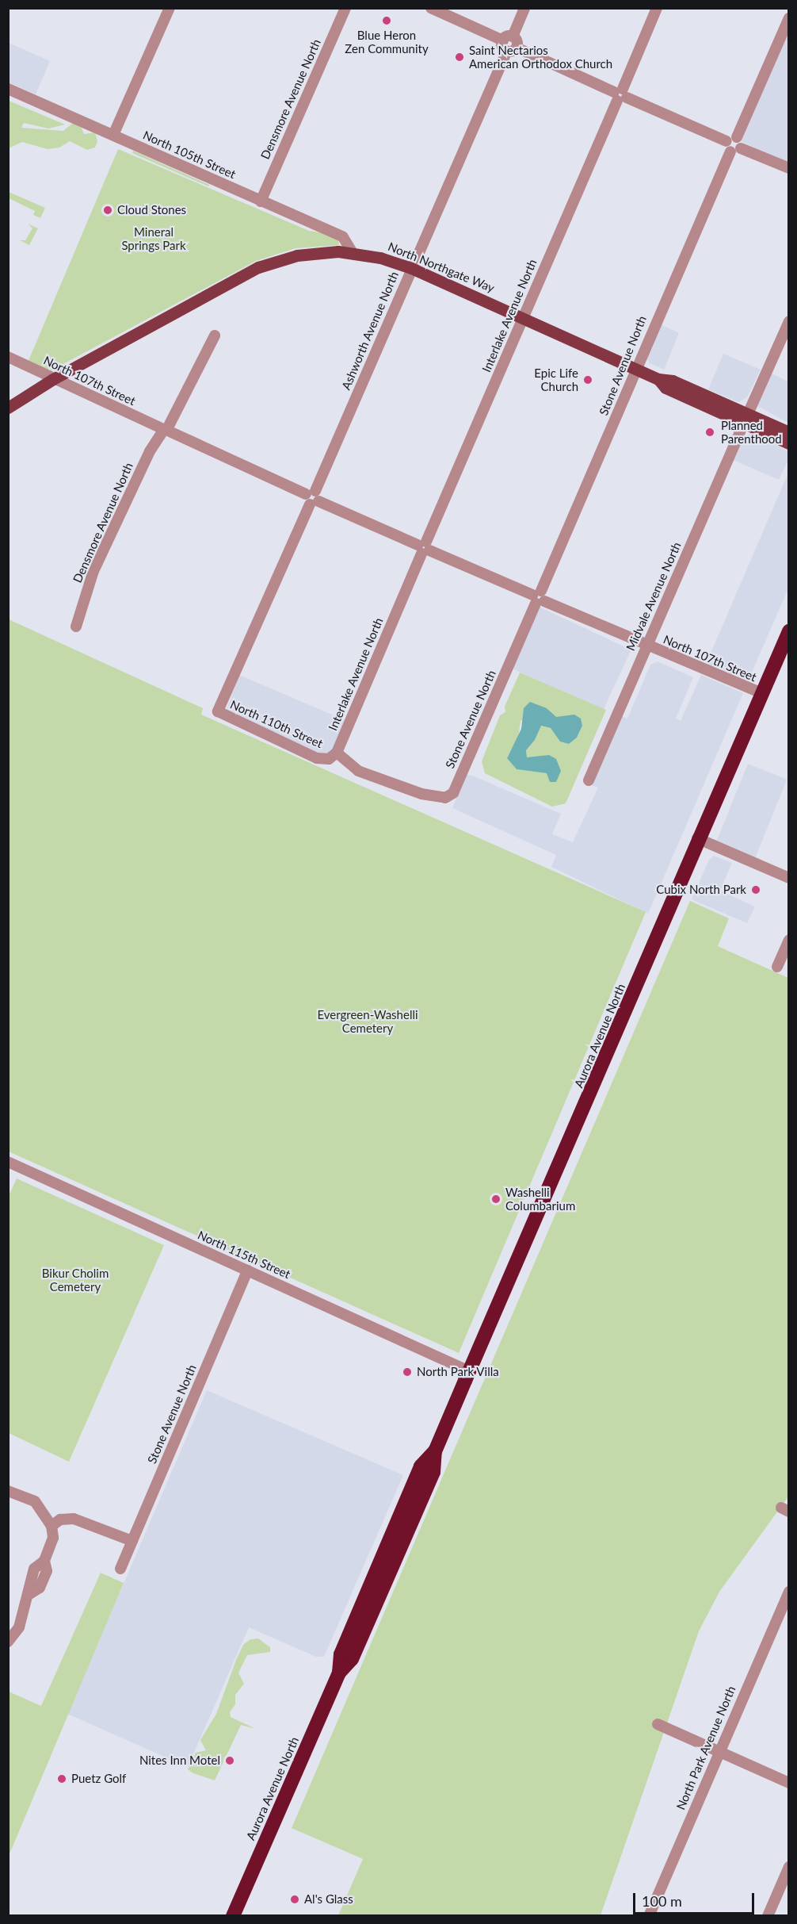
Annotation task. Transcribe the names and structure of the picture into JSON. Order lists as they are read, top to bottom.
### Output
{
  "streets": {
    "highway": ["Aurora Avenue North"],
    "main road": ["North Northgate Way"],
    "street": [
      "Densmore Avenue North",
      "North 105th Street",
      "Interlake Avenue North",
      "Ashworth Avenue North",
      "Stone Avenue North",
      "North 107th Street",
      "Midvale Avenue North",
      "North 110th Street",
      "North 115th Street",
      "North Park Avenue North"
    ]
  },
  "crossings": [
    ["Densmore Avenue North", "North 105th Street"],
    ["Densmore Avenue North", "North 107th Street"],
    ["North 105th Street", "North Northgate Way"],
    ["North Northgate Way", "Interlake Avenue North"],
    ["North Northgate Way", "Ashworth Avenue North"],
    ["North Northgate Way", "Stone Avenue North"],
    ["North Northgate Way", "North 107th Street"],
    ["North Northgate Way", "Midvale Avenue North"],
    ["Interlake Avenue North", "North 107th Street"],
    ["Interlake Avenue North", "North 110th Street"],
    ["Ashworth Avenue North", "North 107th Street"],
    ["Ashworth Avenue North", "North 110th Street"],
    ["Stone Avenue North", "North 107th Street"],
    ["Stone Avenue North", "North 110th Street"],
    ["Stone Avenue North", "North 115th Street"],
    ["North 107th Street", "Midvale Avenue North"],
    ["North 107th Street", "Aurora Avenue North"],
    ["Aurora Avenue North", "North 115th Street"]
  ],
  "parks": ["Mineral Springs Park", "Evergreen-Washelli Cemetery", "Bikur Cholim Cemetery"],
  "places": [
    "Blue Heron Zen Community",
    "Saint Nectarios American Orthodox Church",
    "Cloud Stones",
    "Epic Life Church",
    "Planned Parenthood",
    "Cubix North Park",
    "Washelli Columbarium",
    "North Park Villa",
    "Nites Inn Motel",
    "Puetz Golf",
    "Al's Glass"
  ],
  "scale_bar": "100 m"
}
